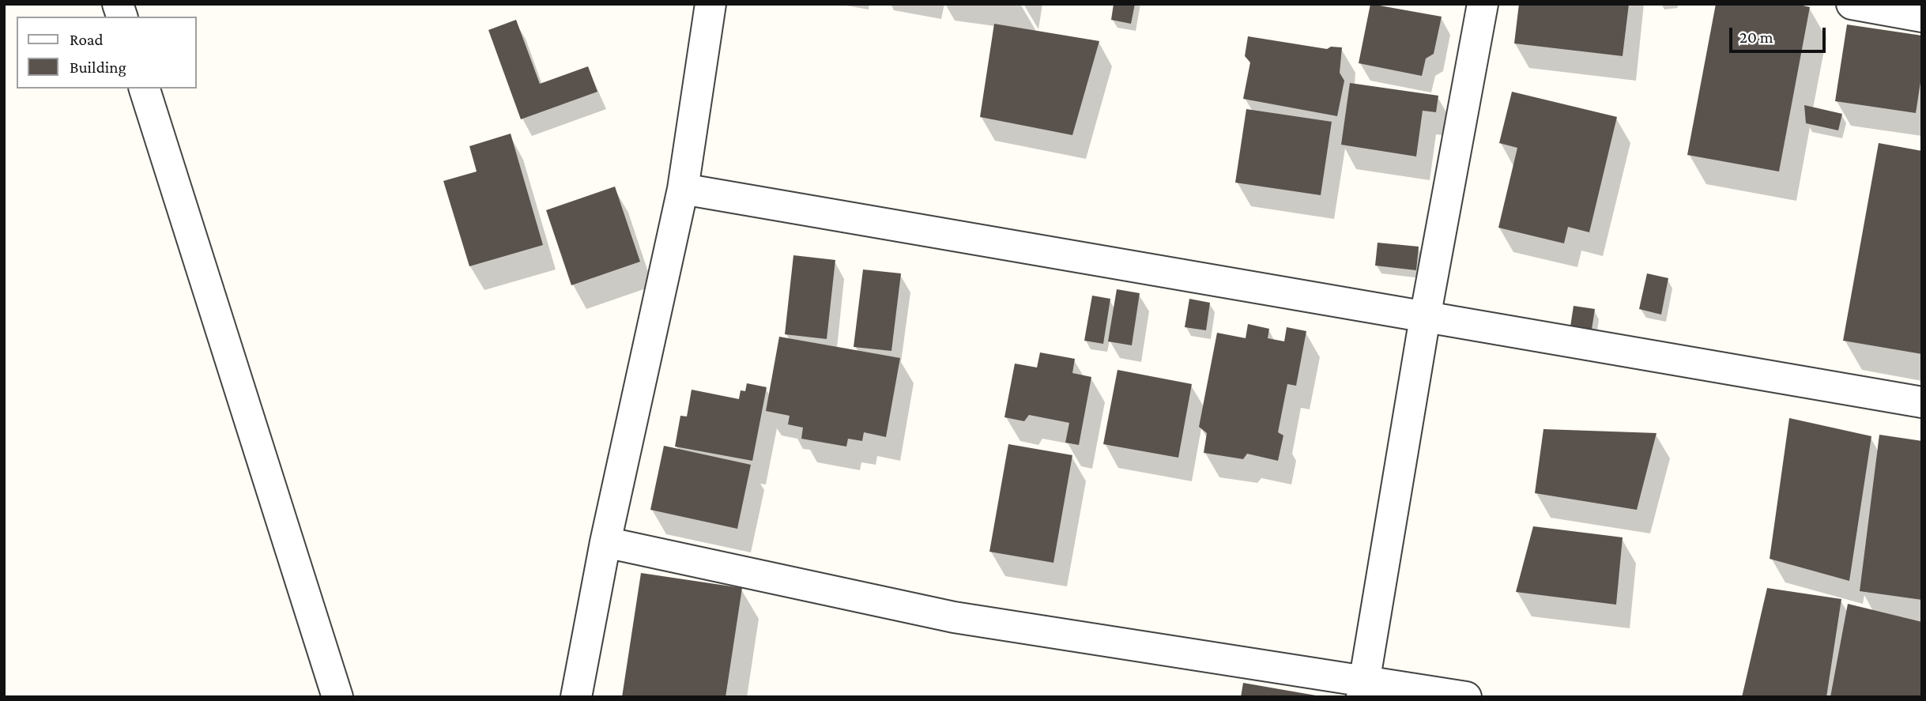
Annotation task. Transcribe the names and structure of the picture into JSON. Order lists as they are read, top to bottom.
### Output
{
  "legend": ["Road", "Building"],
  "scale_bar": "20 m"
}
